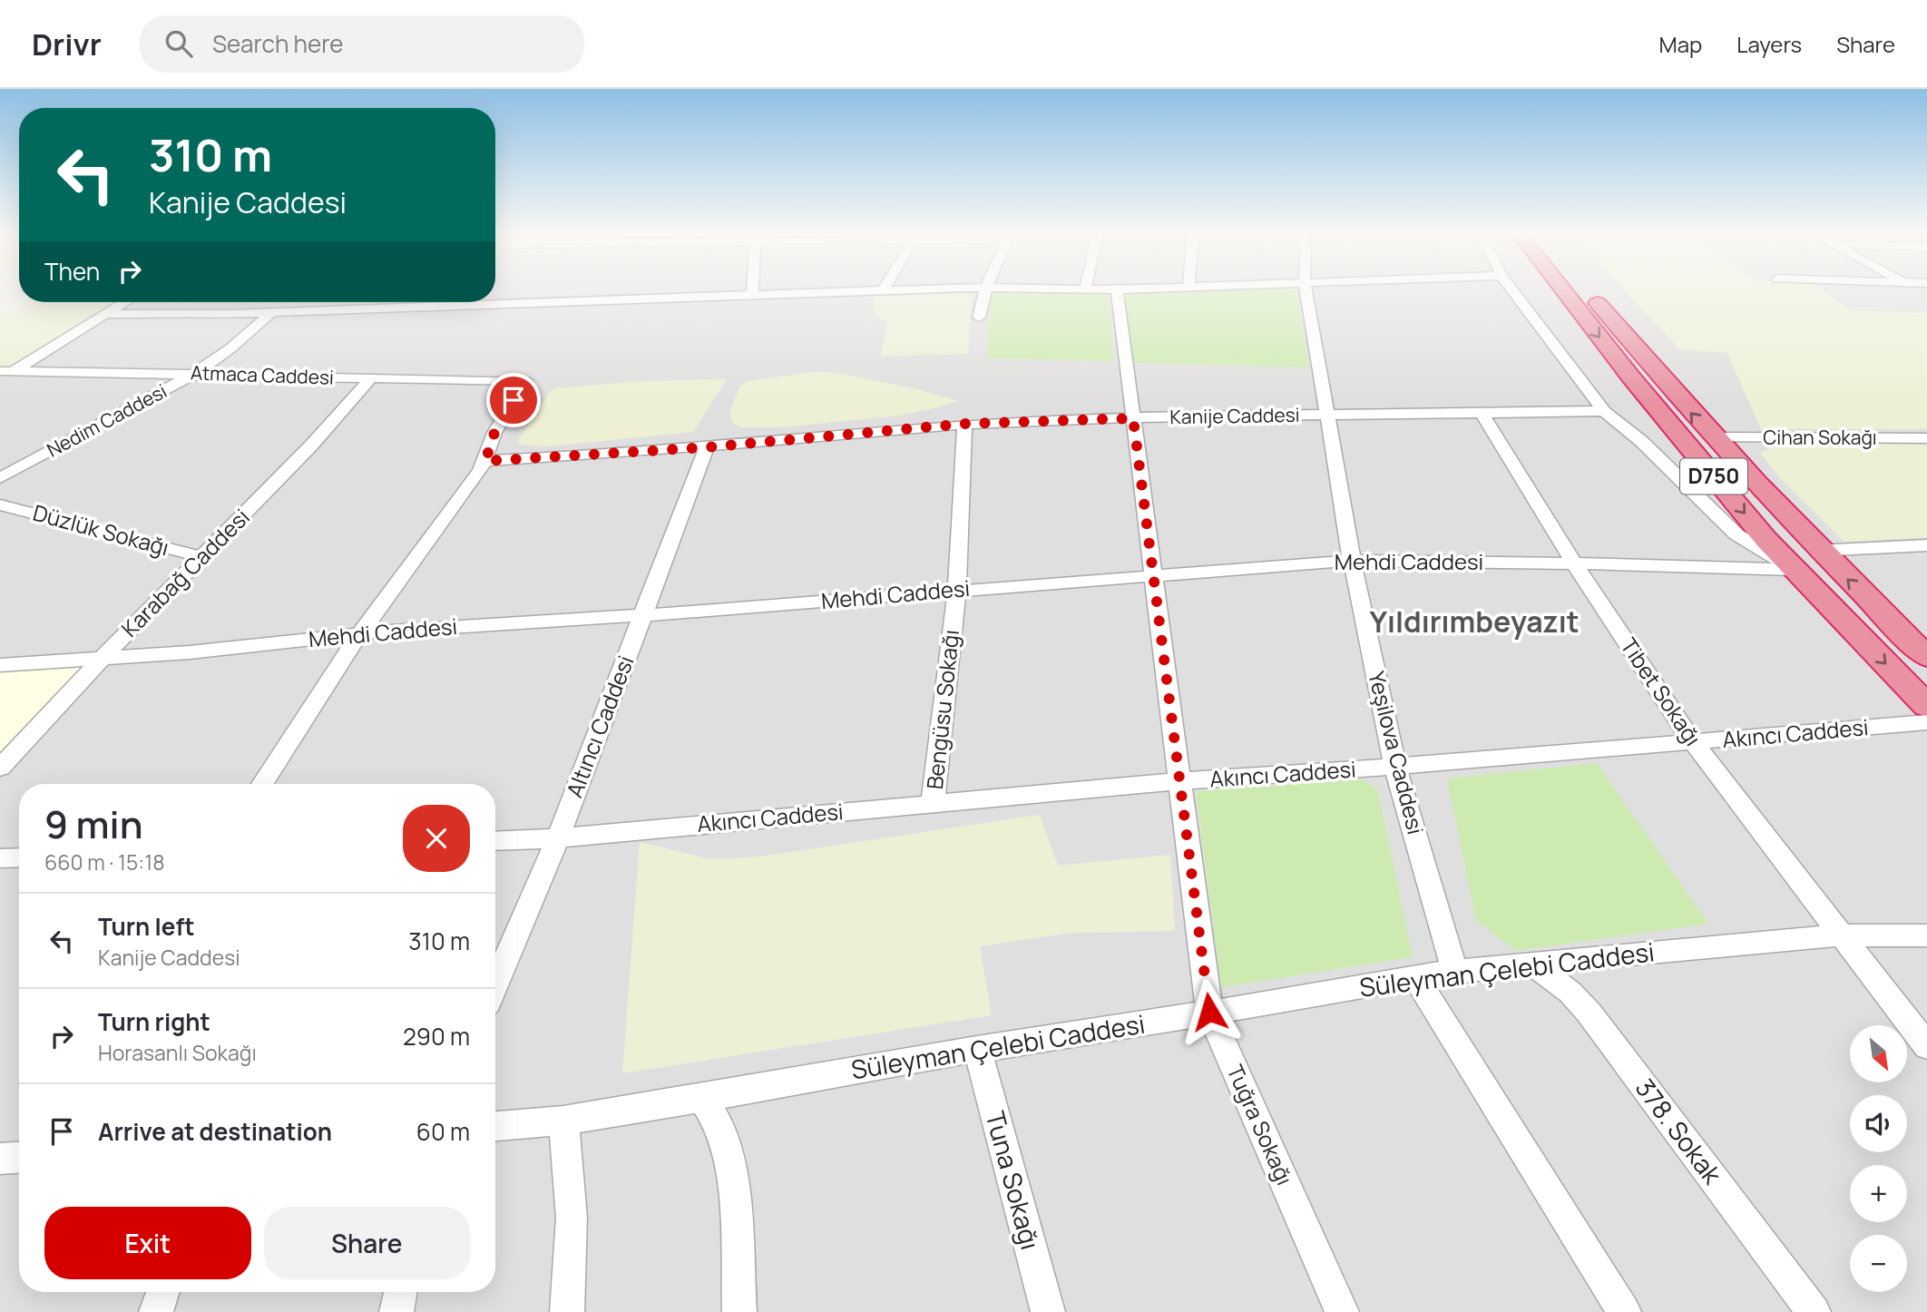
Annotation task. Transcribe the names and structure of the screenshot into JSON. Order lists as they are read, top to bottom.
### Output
{
  "streets": {
    "highway": ["D750"],
    "street": [
      "Atmaca Caddesi",
      "Kanije Caddesi",
      "Nedim Caddesi",
      "Cihan Sokağı",
      "Düzlük Sokağı",
      "Mehdi Caddesi",
      "Karabağ Caddesi",
      "Tibet Sokağı",
      "Bengüsu Sokağı",
      "Altıncı Caddesi",
      "Akıncı Caddesi",
      "Yeşilova Caddesi",
      "Süleyman Çelebi Caddesi",
      "Tuğra Sokağı",
      "378. Sokak",
      "Tuna Sokağı"
    ]
  },
  "crossings": [
    ["Atmaca Caddesi", "Kanije Caddesi"],
    ["Atmaca Caddesi", "Nedim Caddesi"],
    ["Atmaca Caddesi", "Karabağ Caddesi"],
    ["Kanije Caddesi", "Tibet Sokağı"],
    ["Kanije Caddesi", "Bengüsu Sokağı"],
    ["Kanije Caddesi", "Altıncı Caddesi"],
    ["Kanije Caddesi", "Yeşilova Caddesi"],
    ["Kanije Caddesi", "Tuğra Sokağı"],
    ["Cihan Sokağı", "D750"],
    ["D750", "Mehdi Caddesi"],
    ["Düzlük Sokağı", "Karabağ Caddesi"],
    ["Mehdi Caddesi", "Karabağ Caddesi"],
    ["Mehdi Caddesi", "Tibet Sokağı"],
    ["Mehdi Caddesi", "Bengüsu Sokağı"],
    ["Mehdi Caddesi", "Altıncı Caddesi"],
    ["Mehdi Caddesi", "Yeşilova Caddesi"],
    ["Mehdi Caddesi", "Tuğra Sokağı"],
    ["Tibet Sokağı", "Akıncı Caddesi"],
    ["Tibet Sokağı", "Süleyman Çelebi Caddesi"],
    ["Bengüsu Sokağı", "Akıncı Caddesi"],
    ["Altıncı Caddesi", "Akıncı Caddesi"],
    ["Akıncı Caddesi", "Yeşilova Caddesi"],
    ["Akıncı Caddesi", "Tuğra Sokağı"],
    ["Yeşilova Caddesi", "Süleyman Çelebi Caddesi"],
    ["Süleyman Çelebi Caddesi", "Tuğra Sokağı"],
    ["Süleyman Çelebi Caddesi", "378. Sokak"],
    ["Süleyman Çelebi Caddesi", "Tuna Sokağı"]
  ],
  "districts": ["Yıldırımbeyazıt"],
  "north": "bottom right",
  "page": {
    "header": "Drivr",
    "search": "Search here",
    "nav": ["Map", "Layers", "Share"],
    "turn": ["310 m", "Kanije Caddesi"],
    "then": "Then",
    "heading": ["9 min", "660 m · 15:18"],
    "list": [
      {
        "name": "Turn left",
        "note": "Kanije Caddesi",
        "value": "310 m"
      },
      {
        "name": "Turn right",
        "note": "Horasanlı Sokağı",
        "value": "290 m"
      },
      {
        "name": "Arrive at destination",
        "value": "60 m"
      }
    ],
    "map_buttons": ["+", "−"],
    "buttons": ["Exit", "Share"]
  }
}
